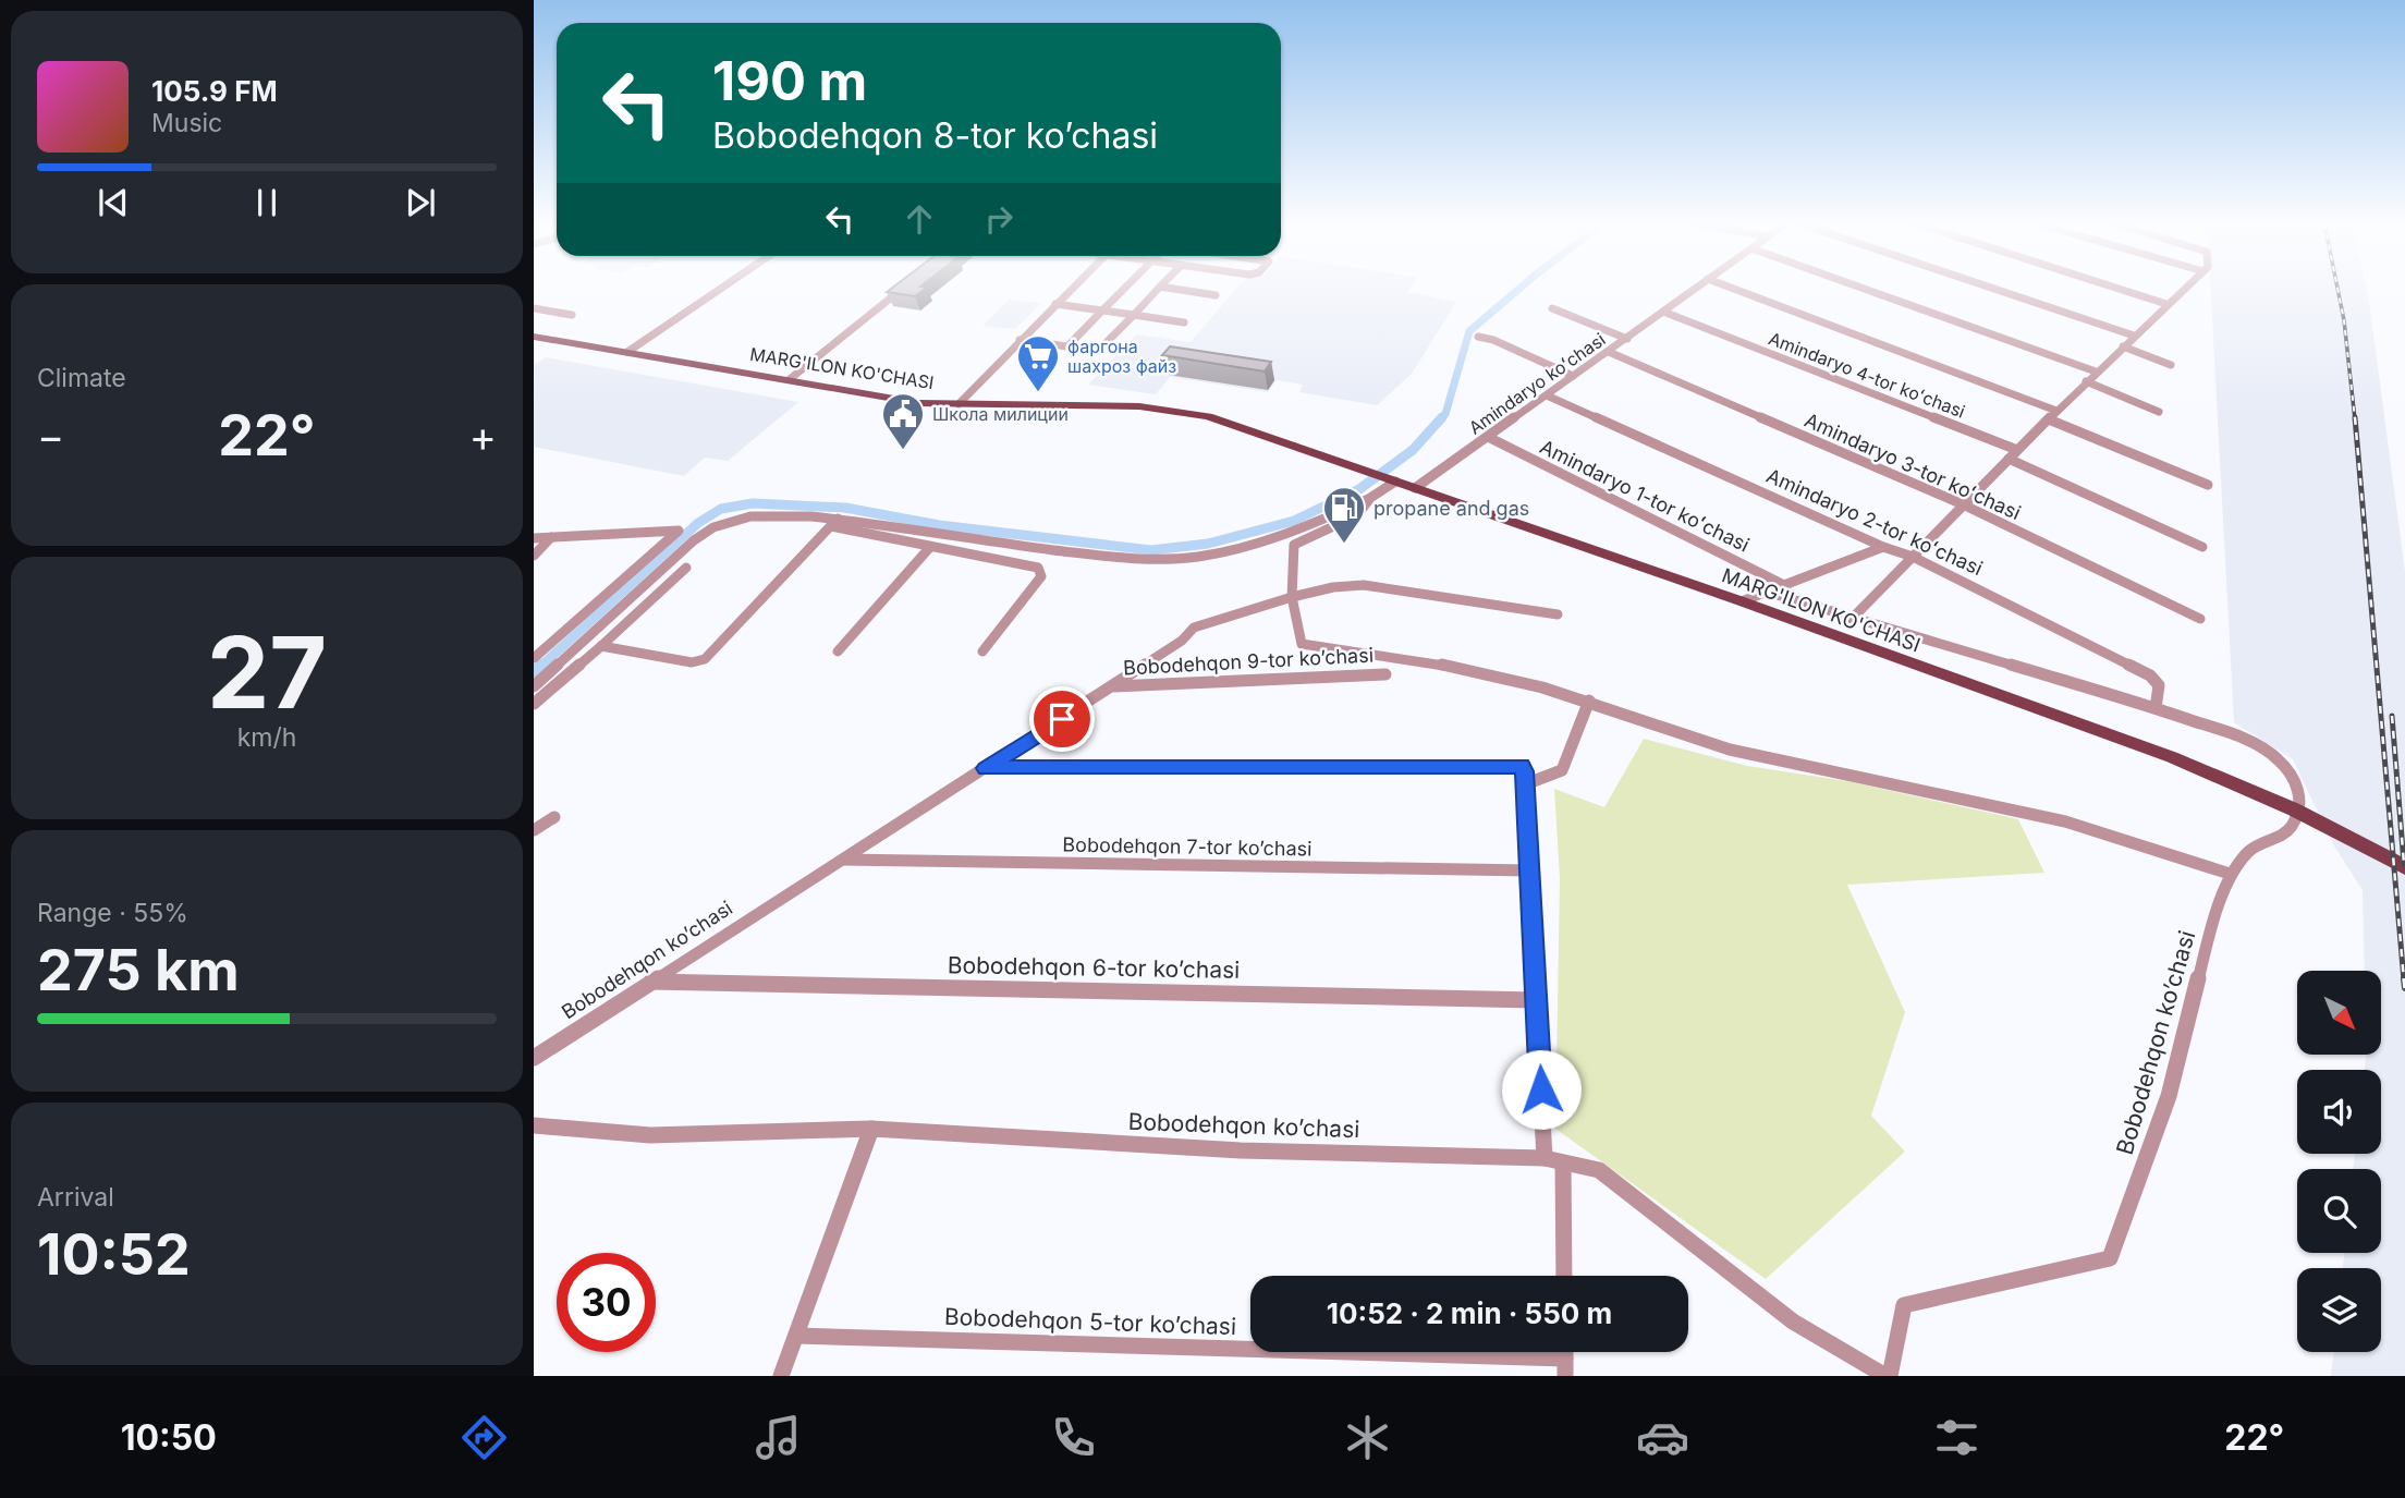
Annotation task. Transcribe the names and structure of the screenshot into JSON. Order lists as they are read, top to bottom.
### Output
{
  "streets": {
    "main road": ["MARG'ILON KO'CHASI"],
    "street": [
      "Amindaryo 4-tor koʻchasi",
      "Amindaryo koʻchasi",
      "Amindaryo 3-tor koʻchasi",
      "Amindaryo 1-tor koʻchasi",
      "Amindaryo 2-tor koʻchasi",
      "Bobodehqon 9-tor koʼchasi",
      "Bobodehqon 7-tor koʼchasi",
      "Bobodehqon koʼchasi",
      "Bobodehqon 6-tor koʼchasi",
      "Bobodehqon 5-tor koʼchasi"
    ]
  },
  "crossings": [
    ["MARG'ILON KO'CHASI", "Amindaryo koʻchasi"],
    ["Amindaryo 4-tor koʻchasi", "Amindaryo koʻchasi"],
    ["Amindaryo koʻchasi", "Amindaryo 3-tor koʻchasi"],
    ["Amindaryo koʻchasi", "Amindaryo 1-tor koʻchasi"],
    ["Amindaryo koʻchasi", "Amindaryo 2-tor koʻchasi"],
    ["Bobodehqon 9-tor koʼchasi", "Bobodehqon koʼchasi"],
    ["Bobodehqon 7-tor koʼchasi", "Bobodehqon koʼchasi"],
    ["Bobodehqon koʼchasi", "Bobodehqon 6-tor koʼchasi"]
  ],
  "places": {
    "supermarket": ["фаргона шахроз файз"],
    "public building": ["Школа милиции"],
    "fuel station": ["propane and gas"]
  },
  "north": "bottom right",
  "page": {
    "turn": ["190 m", "Bobodehqon 8-tor koʼchasi"],
    "song": ["105.9 FM", "Music"],
    "tile": [
      "Climate",
      ["27", "km/h"],
      ["Range · 55%", "275 km"],
      ["Arrival", "10:52"]
    ],
    "heat": ["−", "22°", "+"],
    "limit": "30",
    "trip": "10:52 · 2 min · 550 m",
    "tabs": ["10:50", "22°"]
  }
}
